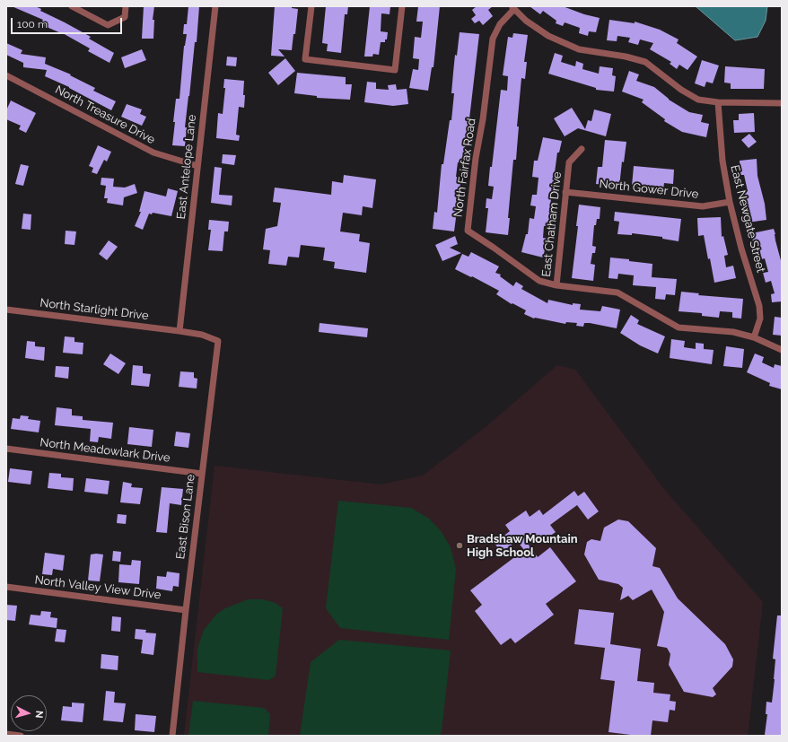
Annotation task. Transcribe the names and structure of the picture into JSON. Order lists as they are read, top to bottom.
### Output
{
  "streets": {
    "street": [
      "North Treasure Drive",
      "East Antelope Lane",
      "North Fairfax Road",
      "North Gower Drive",
      "East Newgate Street",
      "East Chatham Drive",
      "North Starlight Drive",
      "North Meadowlark Drive",
      "East Bison Lane",
      "North Valley View Drive"
    ]
  },
  "crossings": [
    ["North Treasure Drive", "East Antelope Lane"],
    ["East Antelope Lane", "North Starlight Drive"],
    ["East Antelope Lane", "East Bison Lane"],
    ["North Fairfax Road", "East Newgate Street"],
    ["North Fairfax Road", "East Chatham Drive"],
    ["North Gower Drive", "East Newgate Street"],
    ["North Gower Drive", "East Chatham Drive"],
    ["North Starlight Drive", "East Bison Lane"],
    ["North Meadowlark Drive", "East Bison Lane"],
    ["East Bison Lane", "North Valley View Drive"]
  ],
  "places": ["Bradshaw Mountain High School"],
  "scale_bar": "100 m",
  "north": "right"
}
